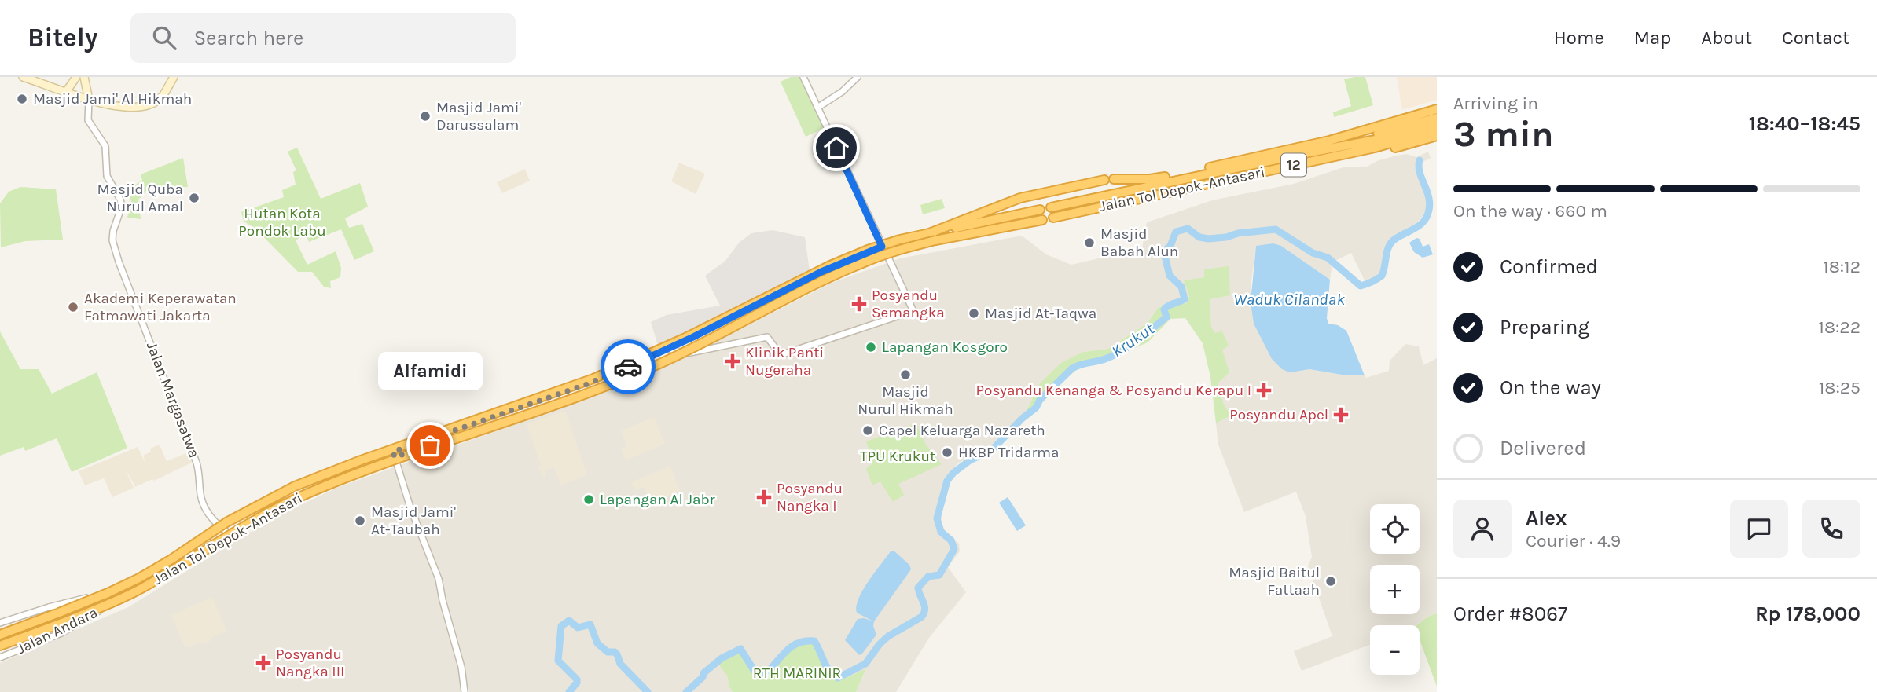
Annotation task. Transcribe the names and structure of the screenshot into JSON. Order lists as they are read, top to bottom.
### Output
{
  "streets": {
    "highway": ["12", "Jalan Tol Depok–Antasari"],
    "main road": ["Jalan Margasatwa"],
    "street": ["Jalan Andara"]
  },
  "crossings": [
    ["Jalan Tol Depok–Antasari", "Jalan Andara"],
    ["Jalan Margasatwa", "Jalan Andara"]
  ],
  "water": ["Waduk Cilandak", "Krukut"],
  "parks": ["Hutan Kota Pondok Labu", "TPU Krukut", "RTH MARINIR"],
  "places": {
    "other": [
      "Masjid Jami' Al Hikmah",
      "Masjid Jami' Darussalam",
      "Masjid Quba Nurul Amal",
      "Masjid Babah Alun",
      "Akademi Keperawatan Fatmawati Jakarta",
      "Masjid At-Taqwa",
      "Lapangan Kosgoro",
      "Masjid Nurul Hikmah",
      "Capel Keluarga Nazareth",
      "Alfamidi",
      "HKBP Tridarma",
      "Lapangan Al Jabr",
      "Masjid Jami' At-Taubah",
      "Masjid Baitul Fattaah"
    ],
    "health": [
      "Posyandu Semangka",
      "Klinik Panti Nugeraha",
      "Posyandu Kenanga & Posyandu Kerapu I",
      "Posyandu Apel",
      "Posyandu Nangka I",
      "Posyandu Nangka III"
    ]
  },
  "page": {
    "header": "Bitely",
    "search": "Search here",
    "nav": [
      "Home",
      "Map",
      "About",
      "Contact"
    ],
    "heading": ["3 min", "Arriving in", "18:40–18:45"],
    "panel": [
      "Alex",
      "Courier · 4.9",
      "Order #8067",
      "Rp 178,000"
    ],
    "bar": "On the way · 660 m",
    "list": [
      ["Confirmed", "18:12"],
      ["Preparing", "18:22"],
      ["On the way", "18:25"],
      "Delivered"
    ],
    "bubble": "Alfamidi",
    "map_buttons": ["+", "−"]
  }
}
